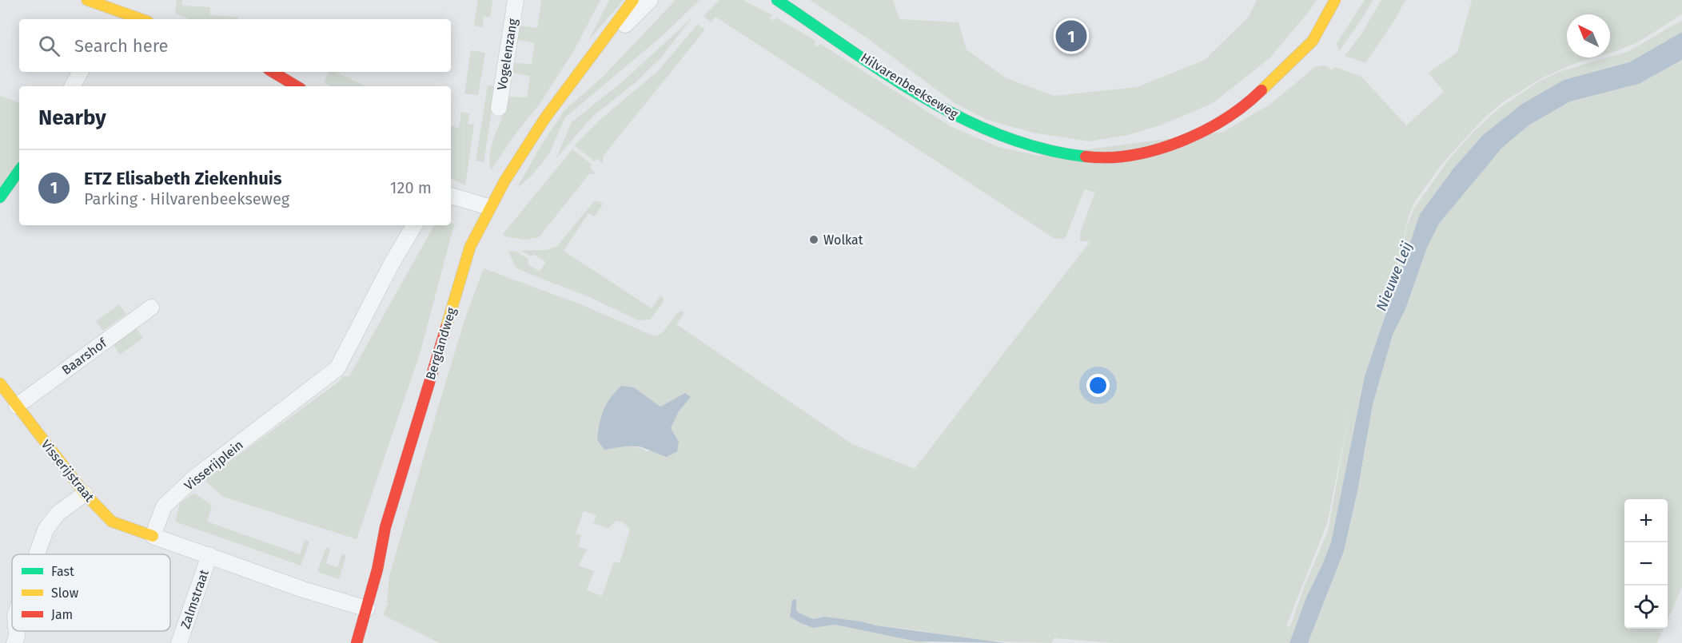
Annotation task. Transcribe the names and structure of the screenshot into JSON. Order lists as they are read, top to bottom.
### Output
{
  "streets": {
    "street": [
      "Vogelenzang",
      "Hilvarenbeekseweg",
      "Berglandweg",
      "Baarshof",
      "Visserijplein",
      "Visserijstraat",
      "Zalmstraat"
    ]
  },
  "crossings": [
    ["Baarshof", "Visserijstraat"],
    ["Visserijplein", "Visserijstraat"]
  ],
  "water": ["Nieuwe Leij"],
  "places": ["Wolkat"],
  "legend": ["Fast", "Slow", "Jam"],
  "north": "top left",
  "page": {
    "pins": "1",
    "search": "Search here",
    "heading": "Nearby",
    "list": [
      {
        "mark": "1",
        "name": "ETZ Elisabeth Ziekenhuis",
        "note": "Parking · Hilvarenbeekseweg",
        "value": "120 m"
      }
    ],
    "map_buttons": ["+", "−"]
  }
}
